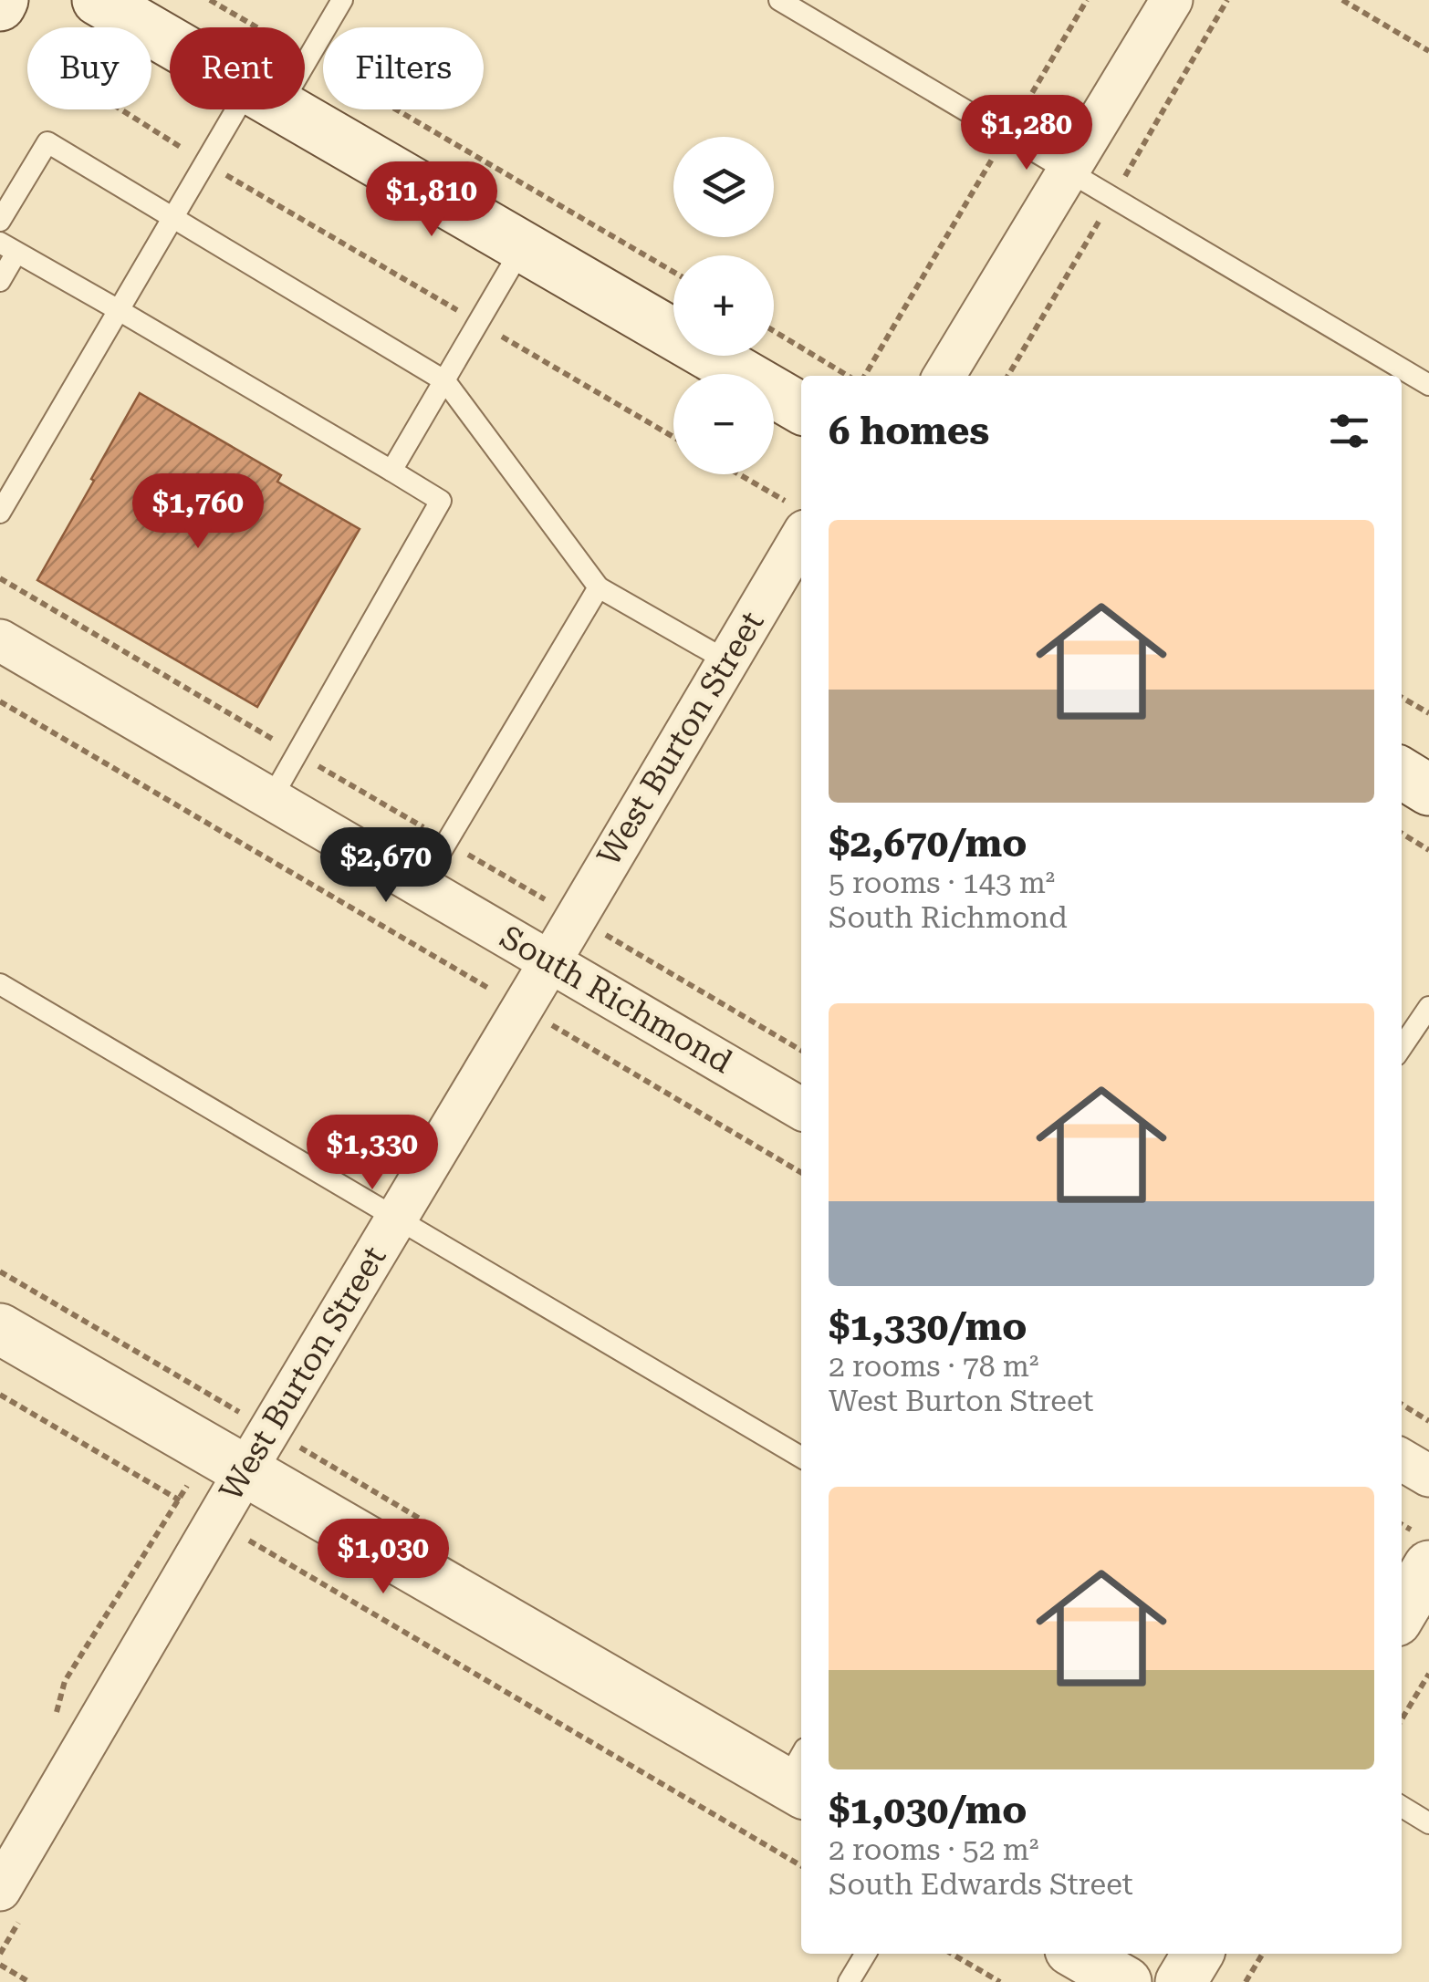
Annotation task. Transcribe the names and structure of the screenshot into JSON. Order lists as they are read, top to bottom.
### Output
{
  "streets": {
    "street": ["West Burton Street", "South Richmond"]
  },
  "crossings": [
    ["West Burton Street", "South Richmond"]
  ],
  "page": {
    "chip": ["Buy", "Rent", "Filters"],
    "price": [
      "$1,280",
      "$1,810",
      "$1,760",
      "$2,670",
      "$1,330",
      "$1,030"
    ],
    "map_buttons": ["+", "−"],
    "heading": "6 homes",
    "list": [
      {
        "name": "$2,670/mo",
        "note": "5 rooms · 143 m² · South Richmond"
      },
      {
        "name": "$1,330/mo",
        "note": "2 rooms · 78 m² · West Burton Street"
      },
      {
        "name": "$1,030/mo",
        "note": "2 rooms · 52 m² · South Edwards Street"
      }
    ]
  }
}
